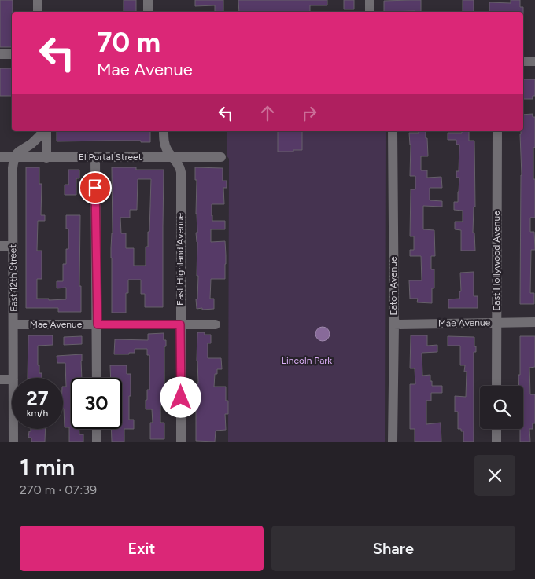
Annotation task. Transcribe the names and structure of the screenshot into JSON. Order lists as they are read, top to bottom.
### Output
{
  "streets": {
    "street": [
      "El Portal Street",
      "East Highland Avenue",
      "East Hollywood Avenue",
      "East 12th Street",
      "Eaton Avenue",
      "Mae Avenue"
    ]
  },
  "crossings": [
    ["El Portal Street", "East Highland Avenue"],
    ["El Portal Street", "East 12th Street"],
    ["East Highland Avenue", "Mae Avenue"],
    ["East Hollywood Avenue", "Mae Avenue"],
    ["East 12th Street", "Mae Avenue"],
    ["Eaton Avenue", "Mae Avenue"]
  ],
  "parks": ["Lincoln Park"],
  "page": {
    "turn": ["70 m", "Mae Avenue"],
    "speed": "27 km/h",
    "limit": "30",
    "heading": ["1 min", "270 m · 07:39"],
    "buttons": ["Exit", "Share"]
  }
}
